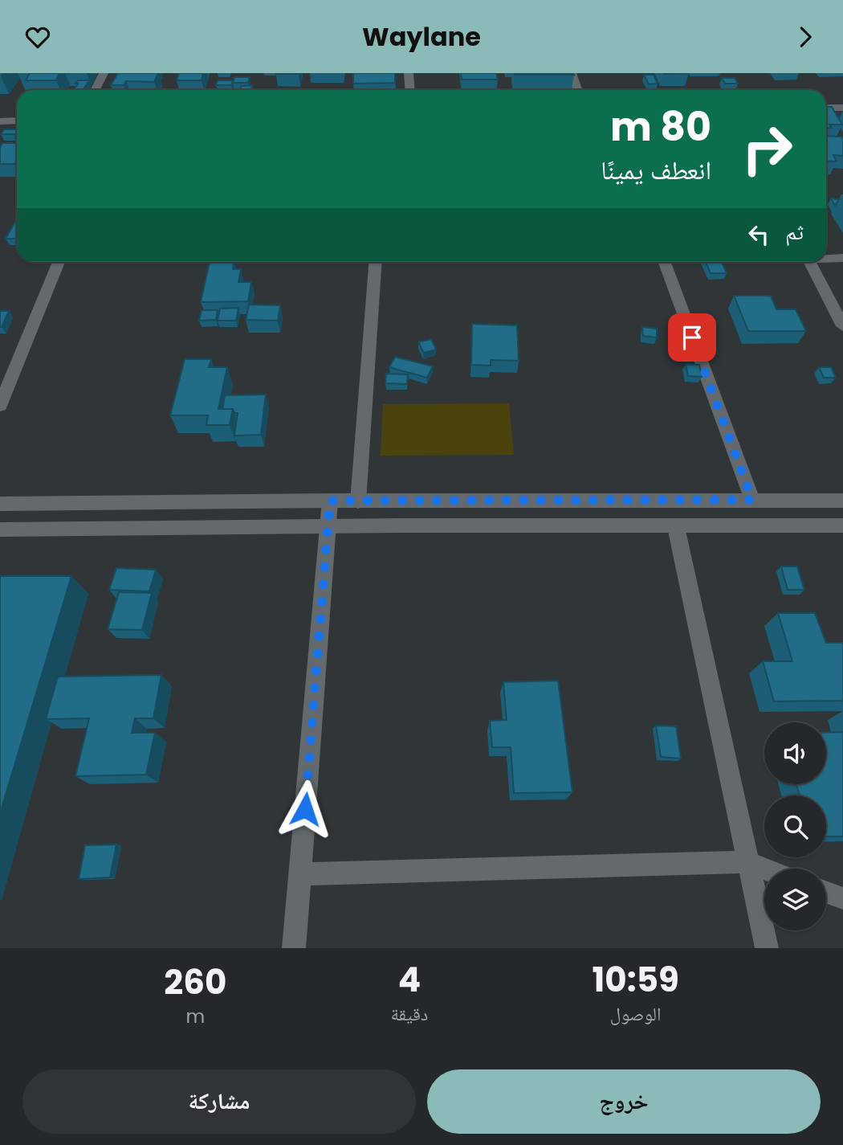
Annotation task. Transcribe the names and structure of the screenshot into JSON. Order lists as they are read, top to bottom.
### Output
{
  "page": {
    "header": "Waylane",
    "turn": ["80 m", "انعطف يمينًا"],
    "then": "ثم",
    "eta": [
      "10:59",
      "الوصول",
      "4",
      "دقيقة",
      "260",
      "m"
    ],
    "buttons": ["خروج", "مشاركة"]
  }
}
